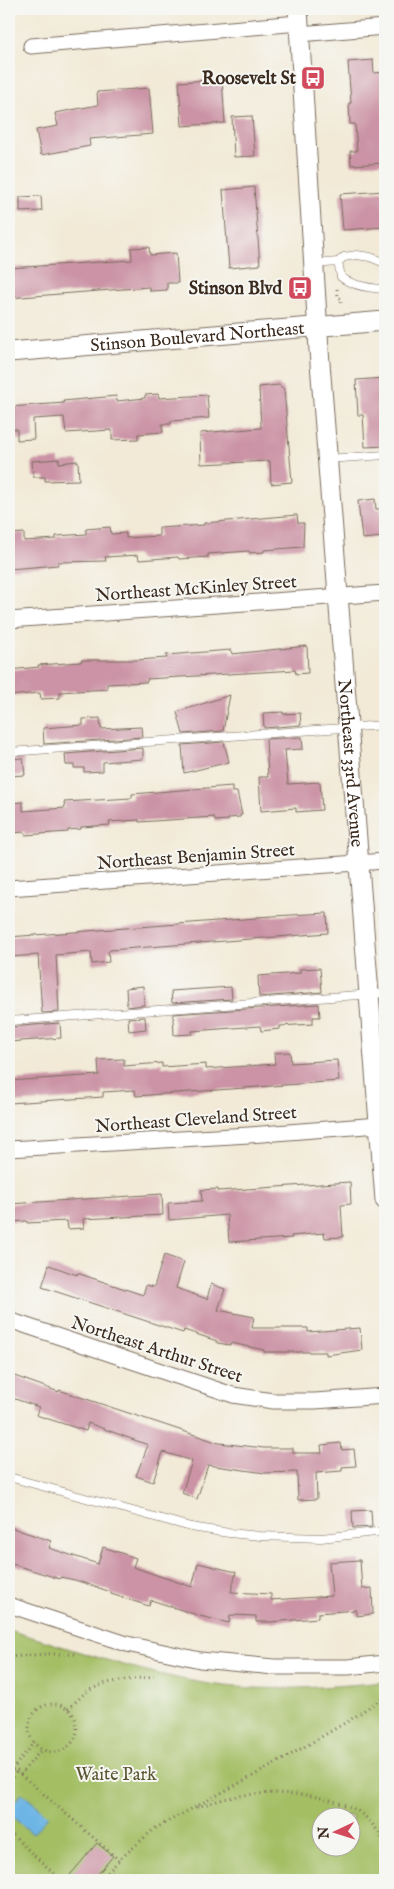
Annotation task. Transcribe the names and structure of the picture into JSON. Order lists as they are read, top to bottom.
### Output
{
  "streets": {
    "street": [
      "Stinson Boulevard Northeast",
      "Northeast McKinley Street",
      "Northeast 33rd Avenue",
      "Northeast Benjamin Street",
      "Northeast Cleveland Street",
      "Northeast Arthur Street"
    ]
  },
  "crossings": [
    ["Stinson Boulevard Northeast", "Northeast 33rd Avenue"],
    ["Northeast McKinley Street", "Northeast 33rd Avenue"],
    ["Northeast 33rd Avenue", "Northeast Benjamin Street"],
    ["Northeast 33rd Avenue", "Northeast Cleveland Street"]
  ],
  "parks": ["Waite Park"],
  "places": {
    "bus stop": ["Roosevelt St", "Stinson Blvd"]
  },
  "north": "left"
}
